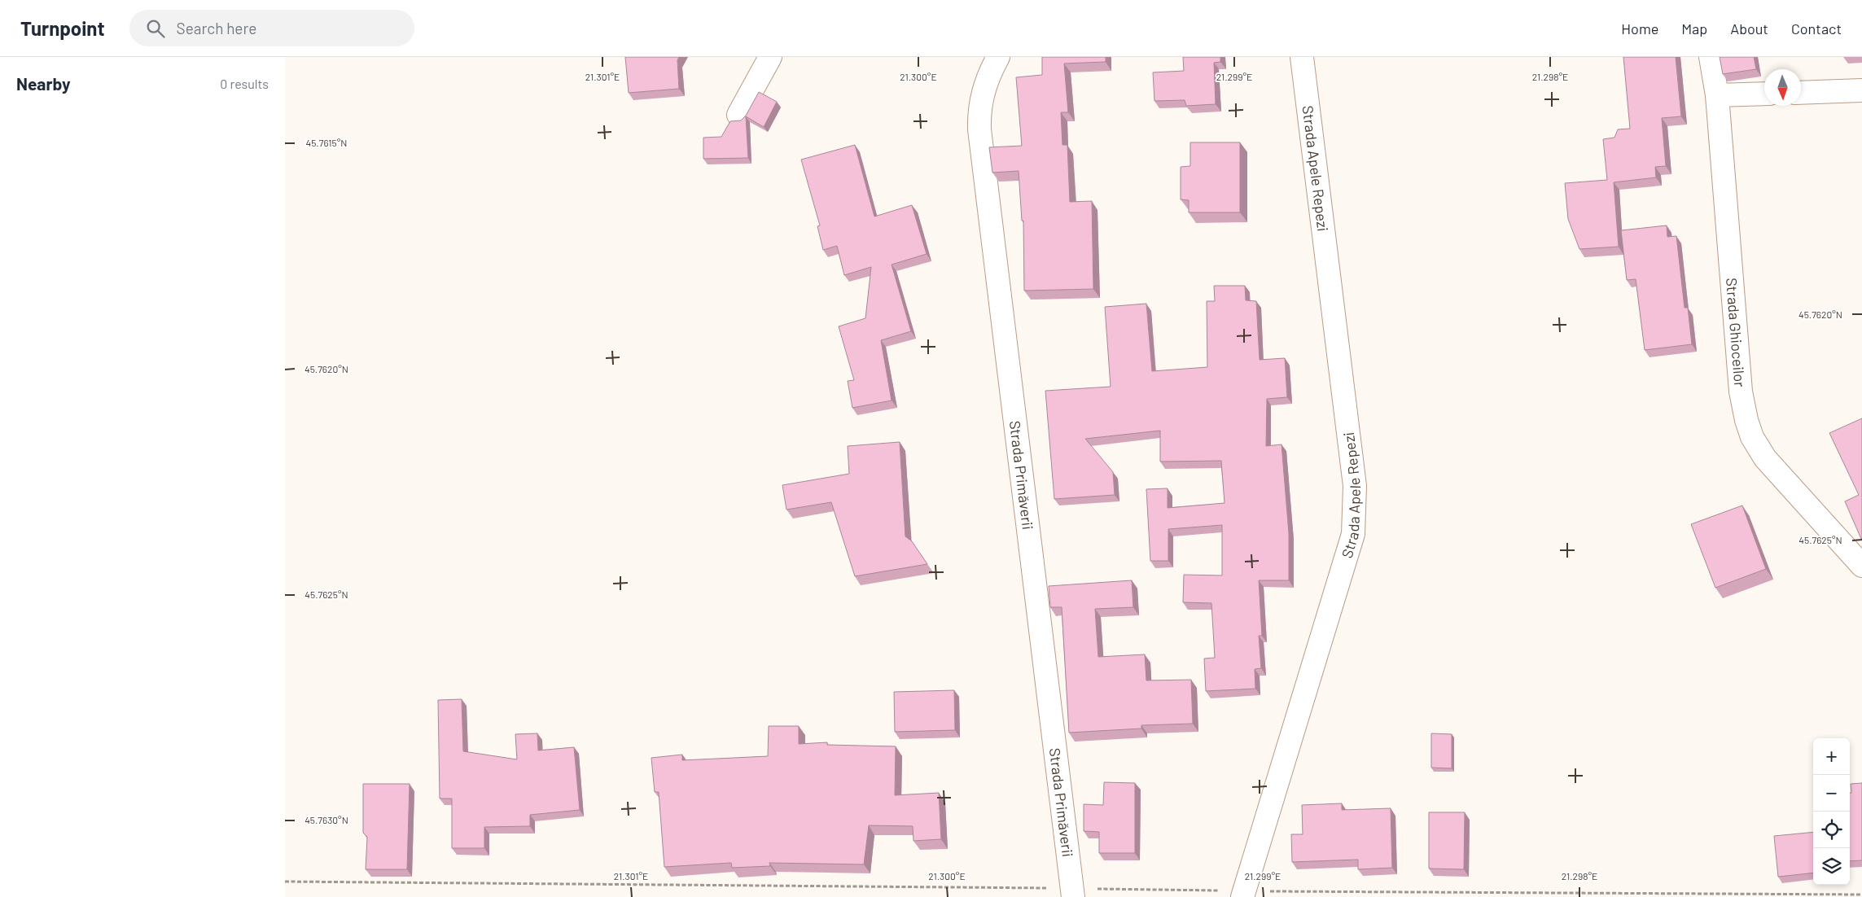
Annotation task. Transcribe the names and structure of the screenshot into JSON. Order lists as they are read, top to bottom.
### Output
{
  "streets": {
    "street": ["Strada Apele Repezi", "Strada Ghioceilor", "Strada Primăverii"]
  },
  "north": "bottom",
  "page": {
    "header": "Turnpoint",
    "search": "Search here",
    "nav": [
      "Home",
      "Map",
      "About",
      "Contact"
    ],
    "heading": ["Nearby", "0 results"],
    "map_buttons": ["+", "−"]
  },
  "coordinates": [
    "21.301°E",
    "21.300°E",
    "21.299°E",
    "21.298°E",
    "45.7615°N",
    "45.7620°N",
    "45.7625°N",
    "45.7630°N"
  ]
}
